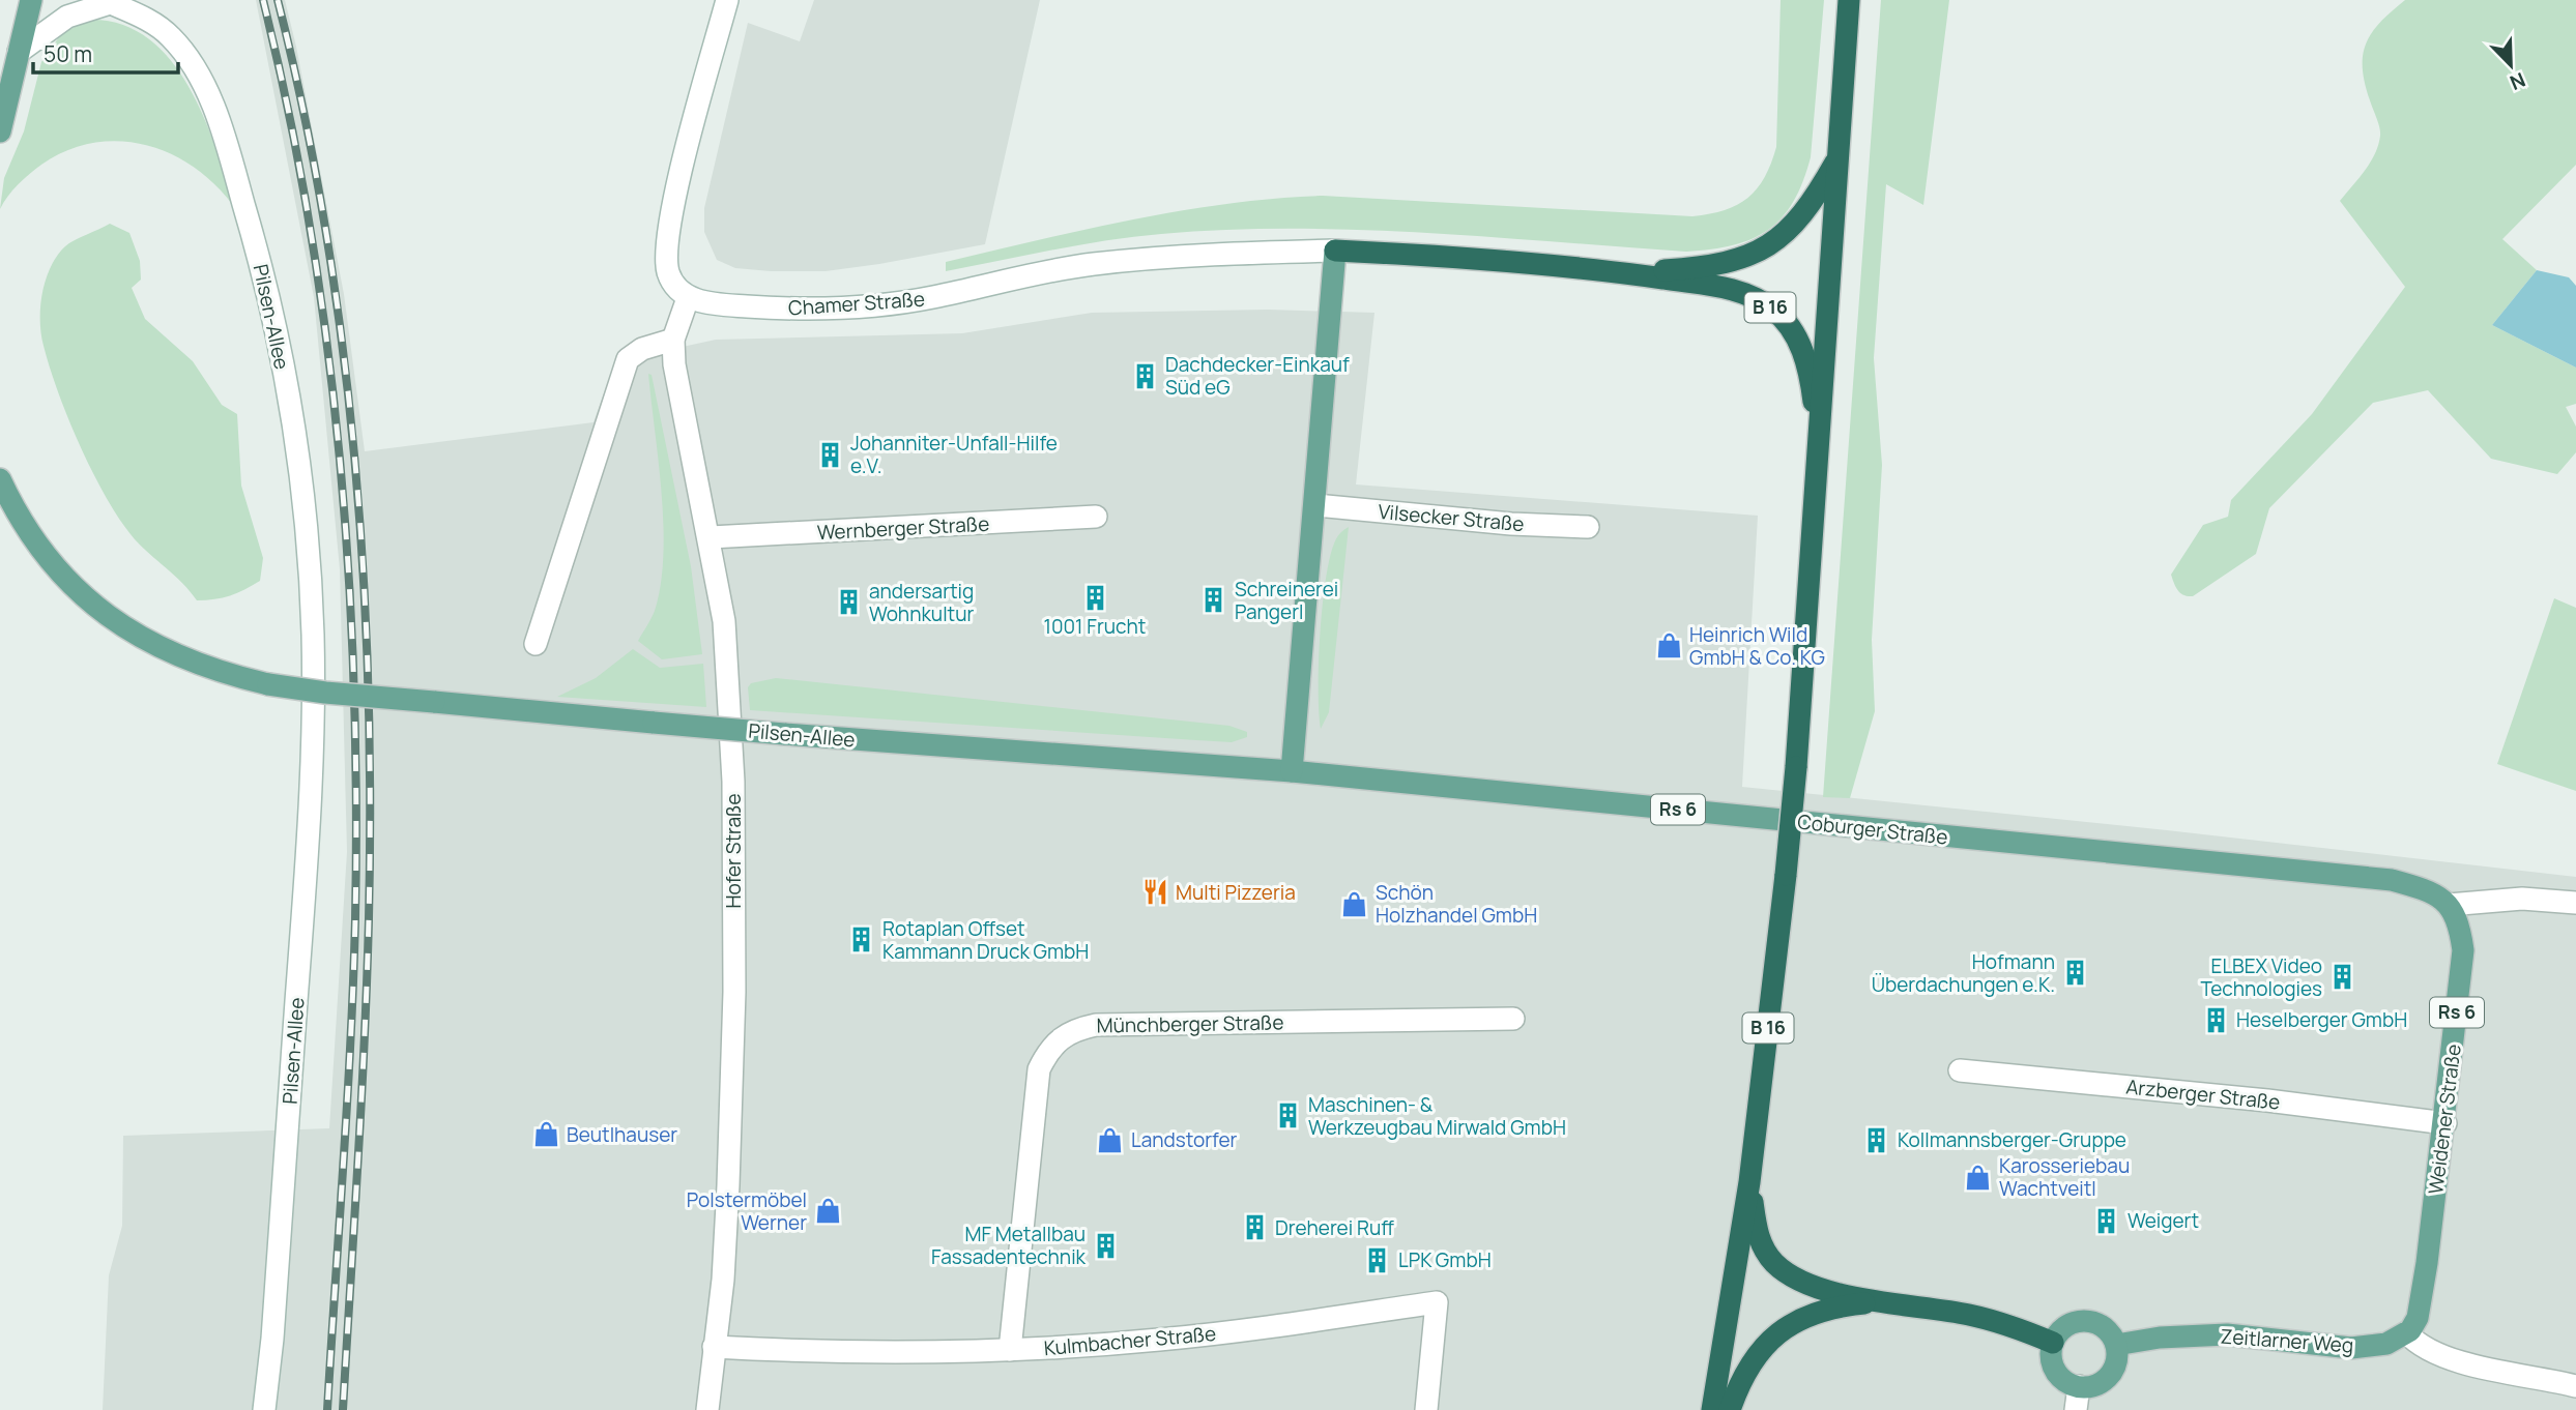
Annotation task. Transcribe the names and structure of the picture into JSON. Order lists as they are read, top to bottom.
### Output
{
  "streets": {
    "highway": ["B 16"],
    "main road": [
      "Pilsen-Allee",
      "Rs 6",
      "Coburger Straße",
      "Weidener Straße",
      "Zeitlarner Weg"
    ],
    "street": [
      "Chamer Straße",
      "Vilsecker Straße",
      "Wernberger Straße",
      "Hofer Straße",
      "Münchberger Straße",
      "Arzberger Straße",
      "Kulmbacher Straße"
    ]
  },
  "crossings": [
    ["Chamer Straße", "Hofer Straße"],
    ["B 16", "Coburger Straße"],
    ["Pilsen-Allee", "Coburger Straße"],
    ["Wernberger Straße", "Hofer Straße"],
    ["Coburger Straße", "Weidener Straße"],
    ["Hofer Straße", "Kulmbacher Straße"],
    ["Münchberger Straße", "Kulmbacher Straße"],
    ["Arzberger Straße", "Weidener Straße"],
    ["Weidener Straße", "Zeitlarner Weg"]
  ],
  "places": {
    "building": [
      "Dachdecker-Einkauf Süd eG",
      "Johanniter-Unfall-Hilfe e.V.",
      "1001 Frucht",
      "Schreinerei Pangerl",
      "andersartig Wohnkultur",
      "Rotaplan Offset Kammann Druck GmbH",
      "Hofmann Überdachungen e.K.",
      "ELBEX Video Technologies",
      "Heselberger GmbH",
      "Maschinen- & Werkzeugbau Mirwald GmbH",
      "Kollmannsberger-Gruppe",
      "Weigert",
      "Dreherei Ruff",
      "MF Metallbau Fassadentechnik",
      "LPK GmbH"
    ],
    "shop": [
      "Heinrich Wild GmbH & Co. KG",
      "Schön Holzhandel GmbH",
      "Beutlhauser",
      "Landstorfer",
      "Karosseriebau Wachtveitl",
      "Polstermöbel Werner"
    ],
    "restaurant": ["Multi Pizzeria"]
  },
  "scale_bar": "50 m",
  "north": "bottom right"
}
